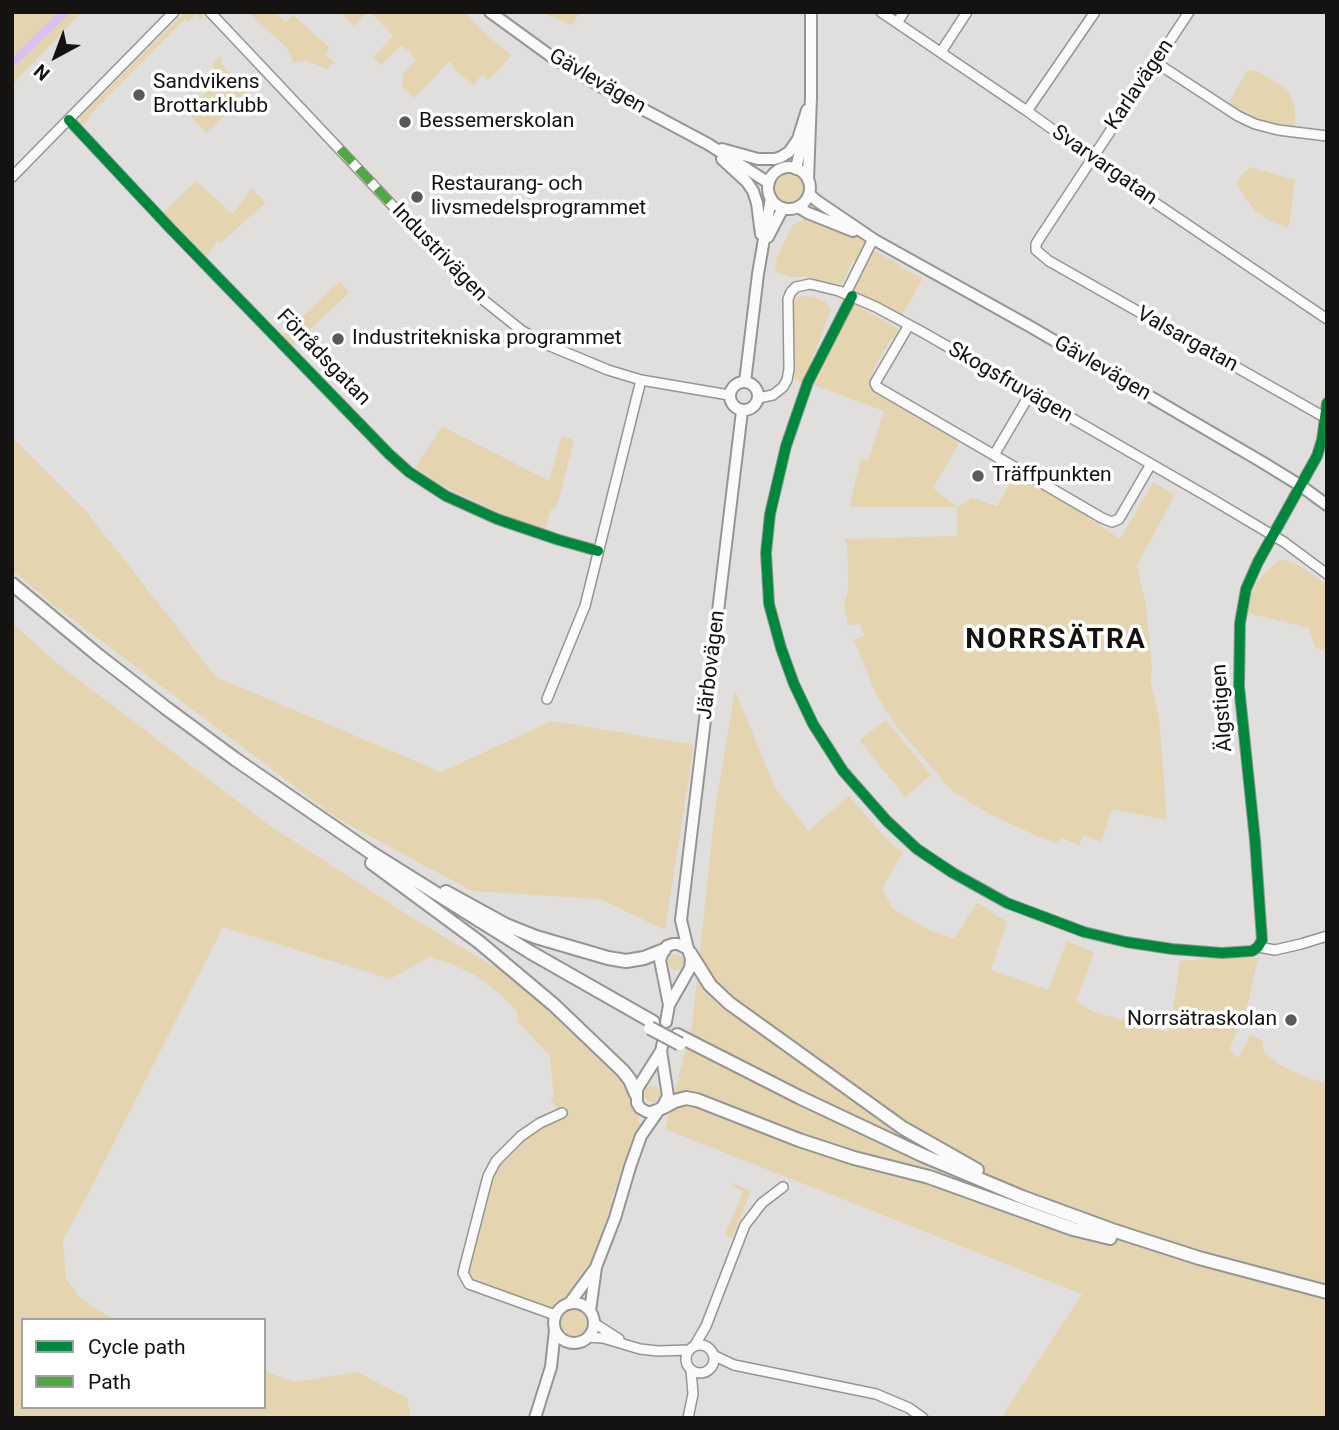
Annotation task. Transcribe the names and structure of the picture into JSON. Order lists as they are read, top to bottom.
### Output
{
  "streets": {
    "main road": ["Gävlevägen", "Järbovägen"],
    "street": [
      "Karlavägen",
      "Svarvargatan",
      "Industrivägen",
      "Valsargatan",
      "Förrådsgatan",
      "Skogsfruvägen",
      "Älgstigen"
    ]
  },
  "crossings": [
    ["Gävlevägen", "Älgstigen"],
    ["Karlavägen", "Svarvargatan"],
    ["Karlavägen", "Valsargatan"],
    ["Industrivägen", "Skogsfruvägen"],
    ["Industrivägen", "Järbovägen"],
    ["Valsargatan", "Älgstigen"],
    ["Skogsfruvägen", "Järbovägen"],
    ["Skogsfruvägen", "Älgstigen"]
  ],
  "districts": ["NORRSÄTRA"],
  "places": [
    "Sandvikens Brottarklubb",
    "Bessemerskolan",
    "Restaurang- och livsmedelsprogrammet",
    "Industritekniska programmet",
    "Träffpunkten",
    "Norrsätraskolan"
  ],
  "legend": ["Cycle path", "Path"],
  "north": "bottom left"
}
